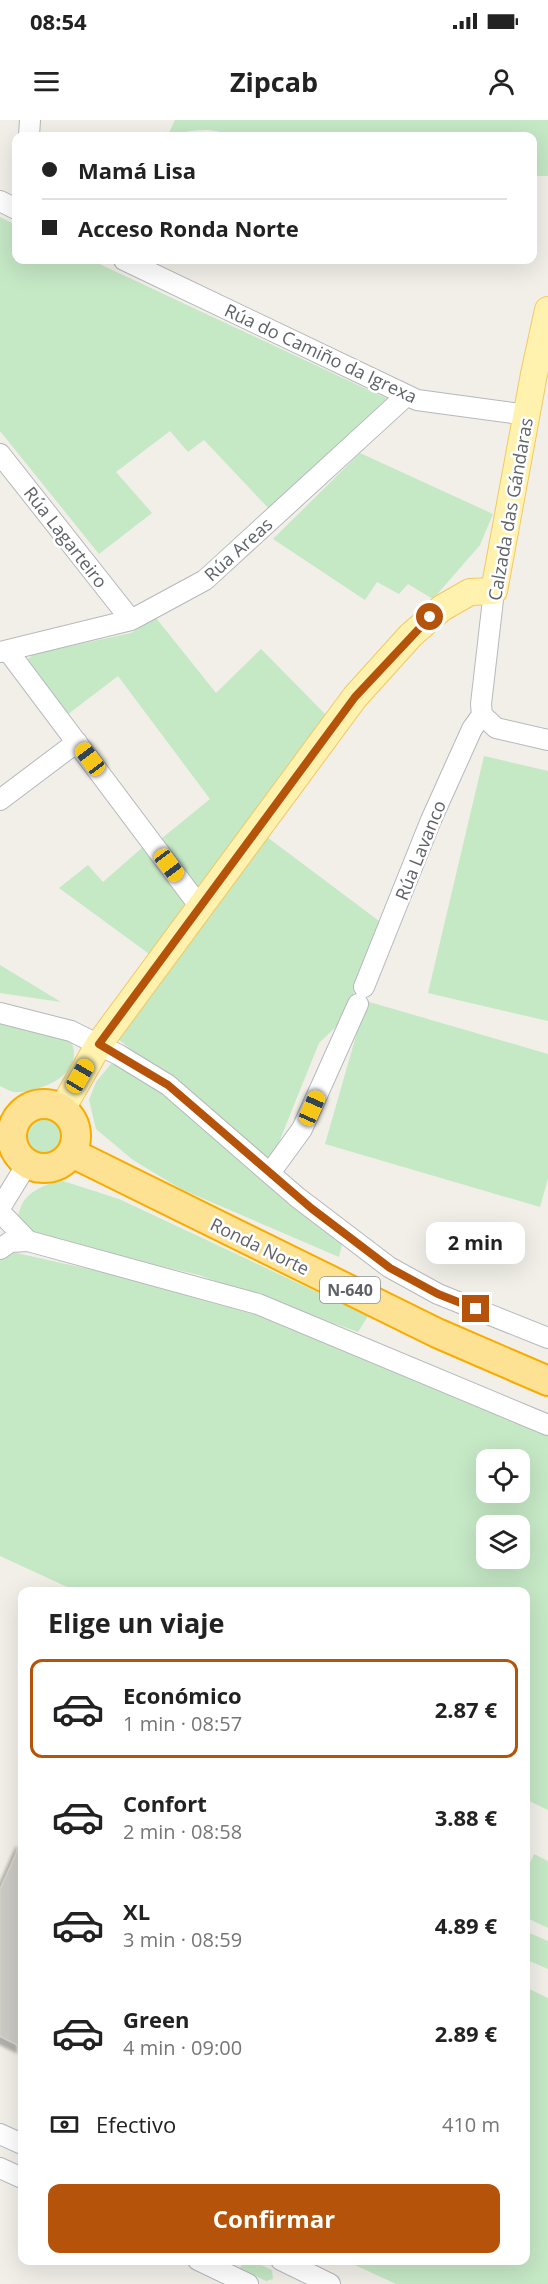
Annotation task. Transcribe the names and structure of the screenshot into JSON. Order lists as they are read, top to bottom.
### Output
{
  "streets": {
    "highway": ["Ronda Norte", "N-640"],
    "main road": ["Calzada das Gándaras"],
    "street": [
      "Rúa do Camiño da Igrexa",
      "Rúa Lagarteiro",
      "Rúa Areas",
      "Rúa Lavanco"
    ]
  },
  "crossings": [
    ["Rúa do Camiño da Igrexa", "Calzada das Gándaras"],
    ["Rúa do Camiño da Igrexa", "Rúa Areas"],
    ["Calzada das Gándaras", "Rúa Lavanco"],
    ["Rúa Lagarteiro", "Rúa Areas"]
  ],
  "page": {
    "status": "08:54",
    "header": "Zipcab",
    "banner": ["Mamá Lisa", "Acceso Ronda Norte"],
    "bubble": "2 min",
    "heading": "Elige un viaje",
    "list": [
      {
        "name": "Económico",
        "note": "1 min · 08:57",
        "value": "2.87 €"
      },
      {
        "name": "Confort",
        "note": "2 min · 08:58",
        "value": "3.88 €"
      },
      {
        "name": "XL",
        "note": "3 min · 08:59",
        "value": "4.89 €"
      },
      {
        "name": "Green",
        "note": "4 min · 09:00",
        "value": "2.89 €"
      }
    ],
    "pay": ["Efectivo", "410 m"],
    "buttons": "Confirmar"
  }
}
